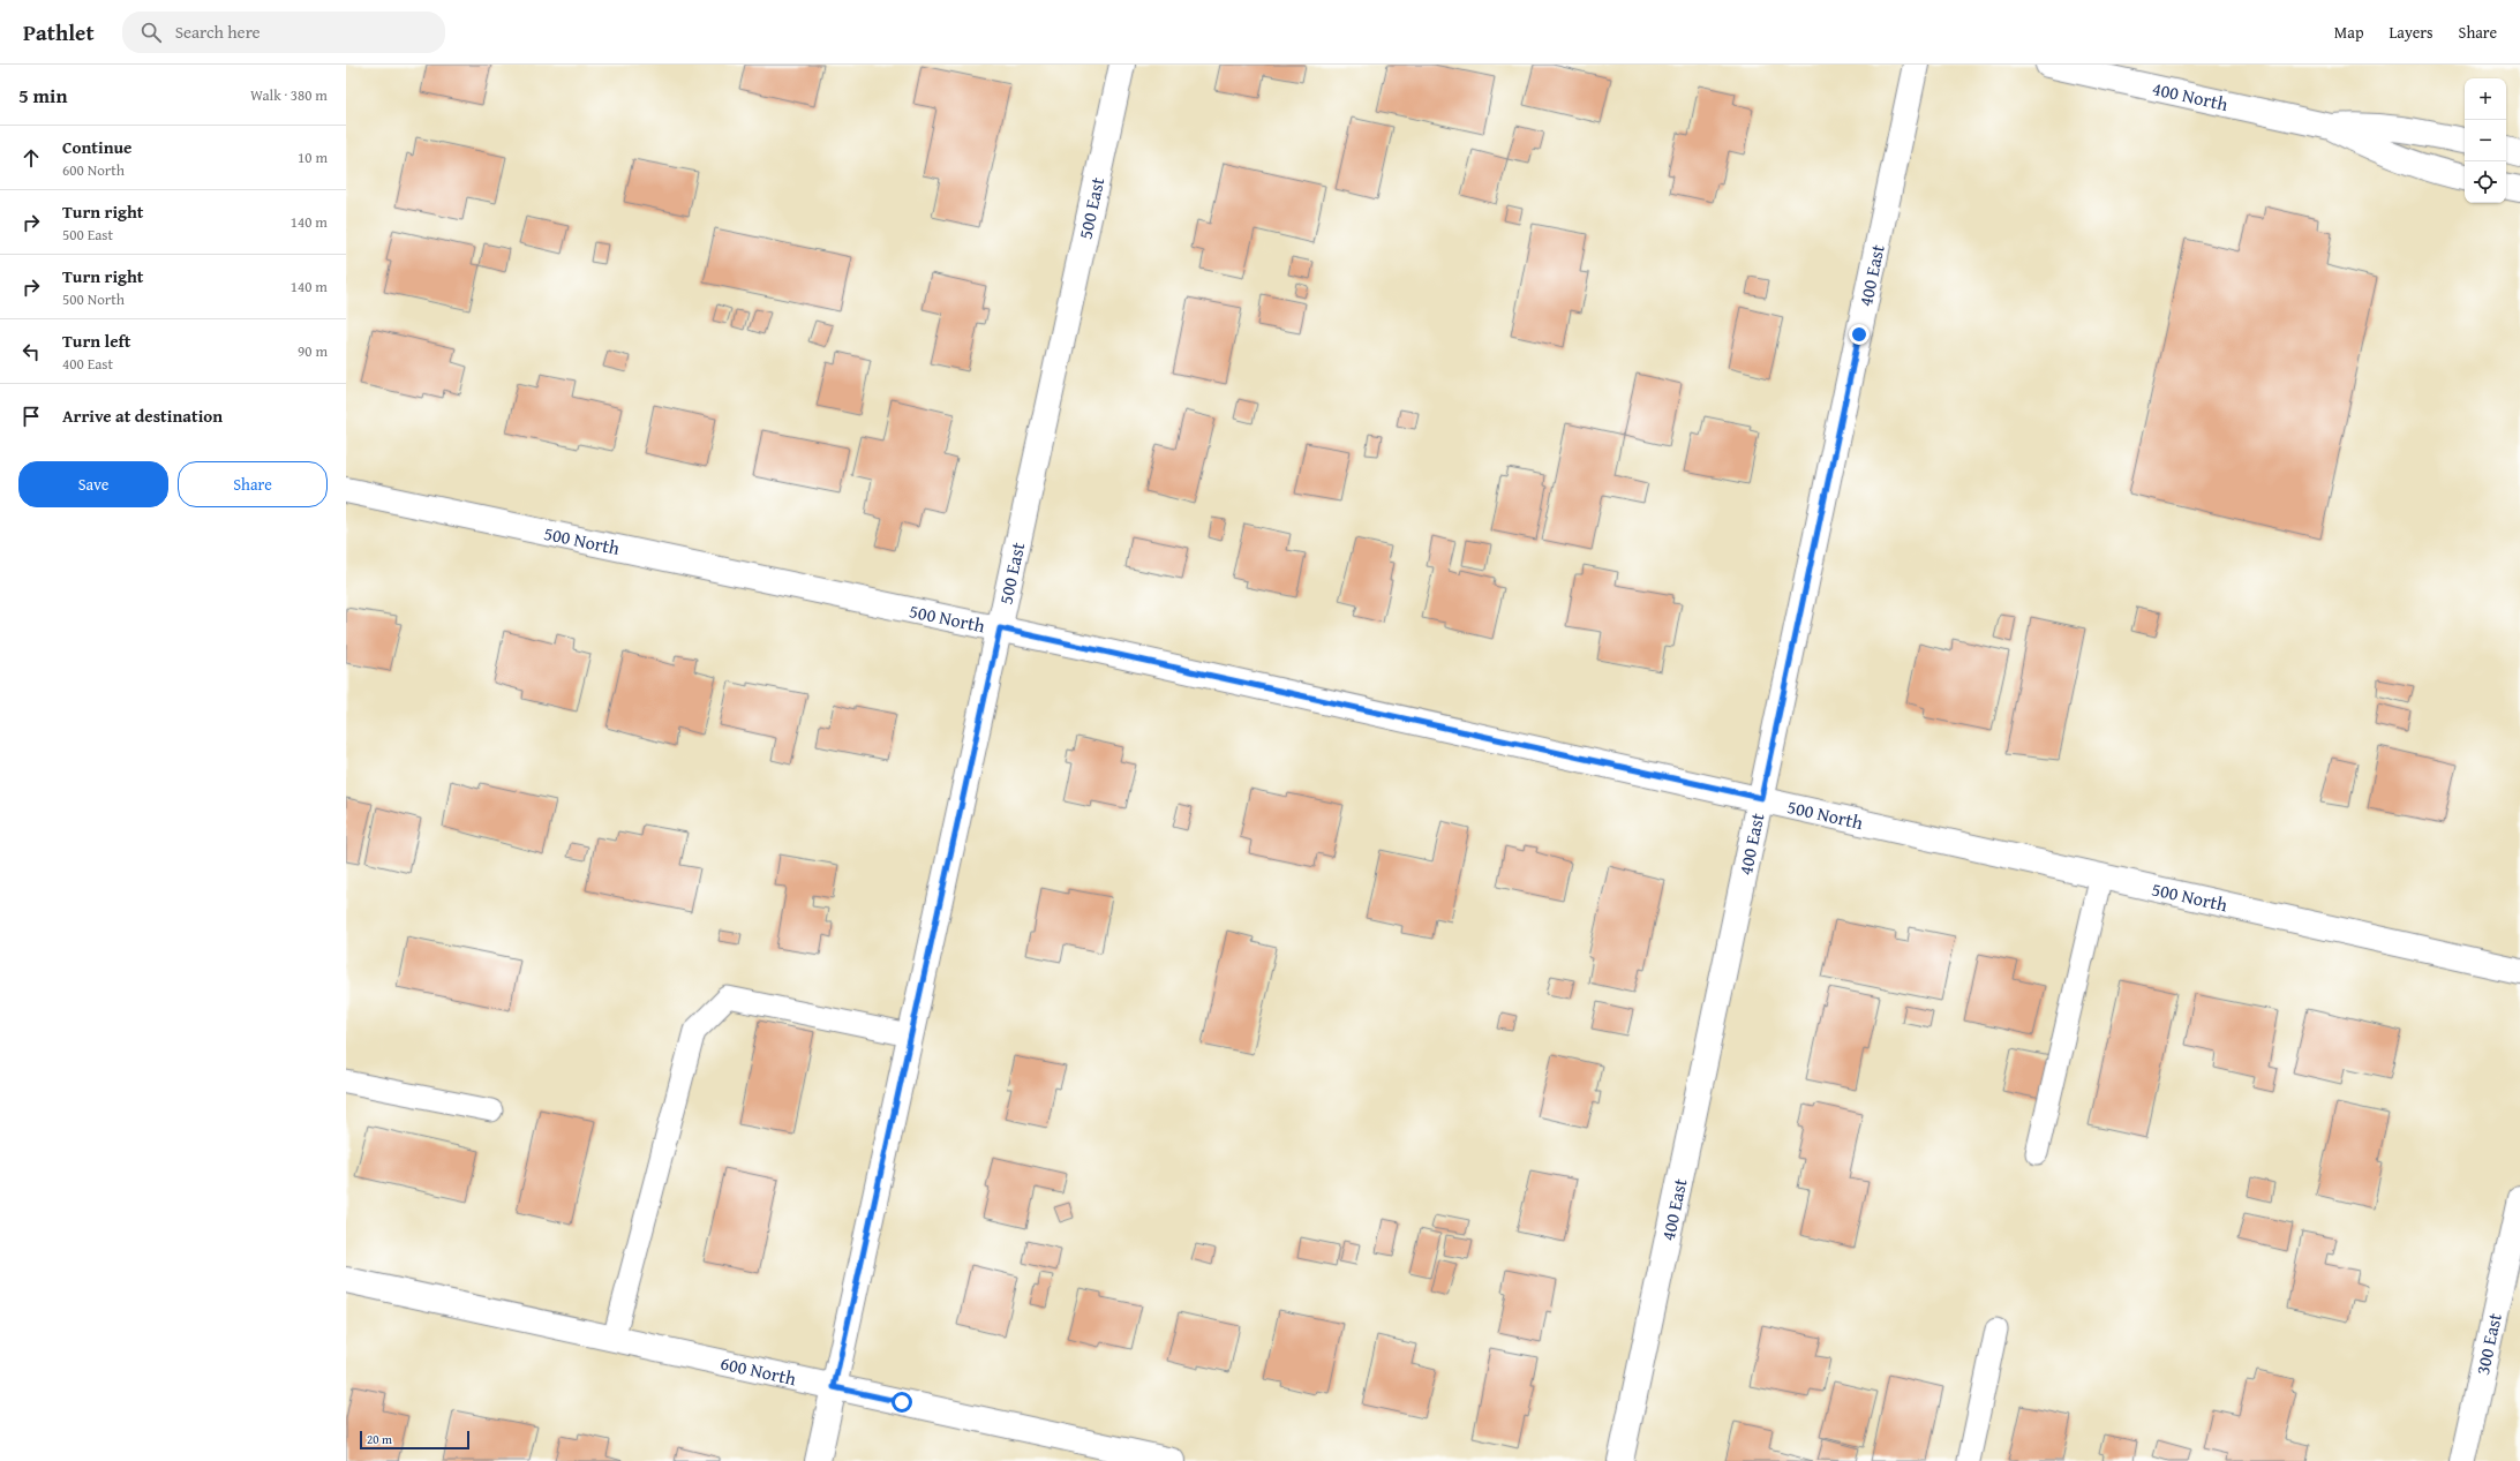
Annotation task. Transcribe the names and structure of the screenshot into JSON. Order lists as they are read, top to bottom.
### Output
{
  "streets": {
    "street": [
      "400 North",
      "500 East",
      "400 East",
      "500 North",
      "300 East",
      "600 North"
    ]
  },
  "crossings": [
    ["500 East", "500 North"],
    ["500 East", "600 North"],
    ["400 East", "500 North"]
  ],
  "scale_bar": "20 m",
  "page": {
    "header": "Pathlet",
    "search": "Search here",
    "nav": ["Map", "Layers", "Share"],
    "heading": ["5 min", "Walk · 380 m"],
    "map_buttons": ["+", "−"],
    "list": [
      ["Continue", "600 North", "10 m"],
      ["Turn right", "500 East", "140 m"],
      ["Turn right", "500 North", "140 m"],
      ["Turn left", "400 East", "90 m"],
      "Arrive at destination"
    ],
    "buttons": ["Save", "Share"],
    "scale": "20 m"
  }
}
